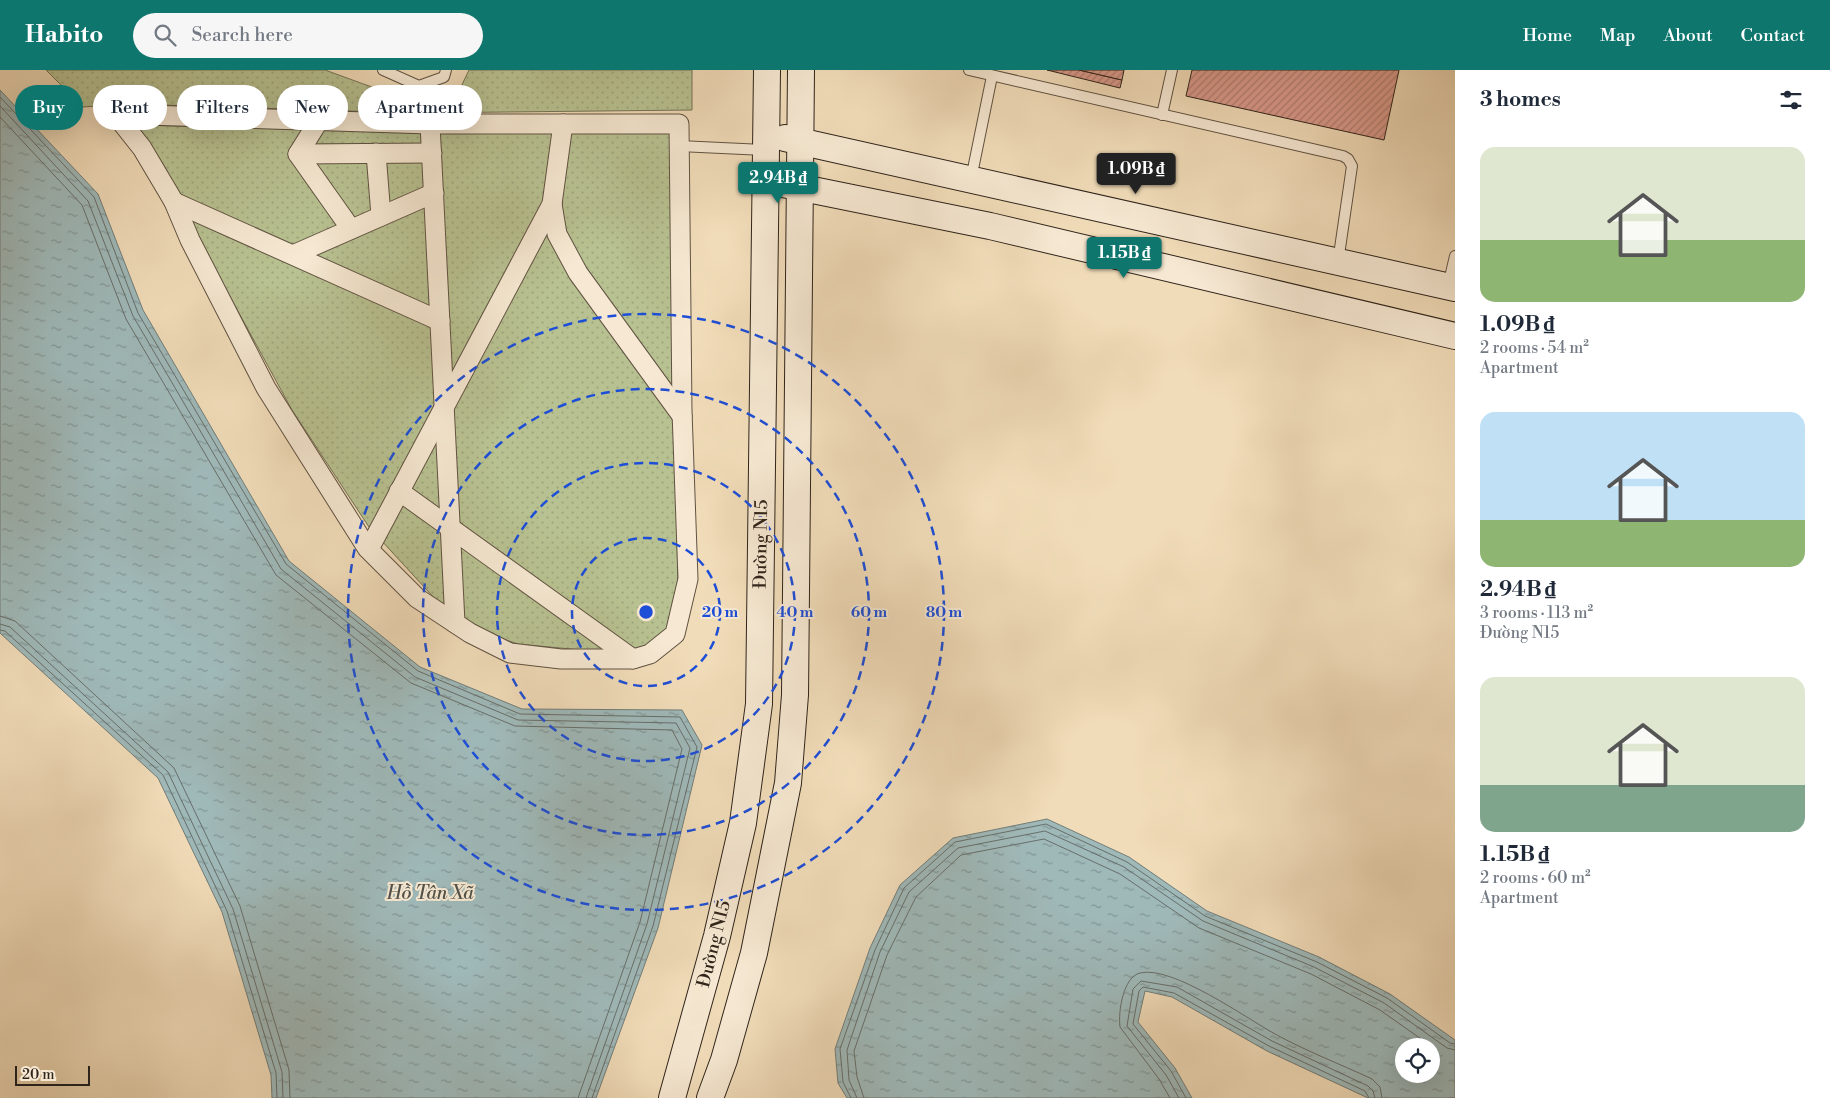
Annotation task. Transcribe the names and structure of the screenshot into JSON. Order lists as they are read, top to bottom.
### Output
{
  "streets": {
    "street": ["Đường N15"]
  },
  "water": ["Hồ Tân Xã"],
  "scale_bar": "20 m",
  "page": {
    "header": "Habito",
    "search": "Search here",
    "nav": [
      "Home",
      "Map",
      "About",
      "Contact"
    ],
    "heading": "3 homes",
    "chip": [
      "Buy",
      "Rent",
      "Filters",
      "New",
      "Apartment"
    ],
    "list": [
      {
        "name": "1.09B ₫",
        "note": "2 rooms · 54 m² · Apartment"
      },
      {
        "name": "2.94B ₫",
        "note": "3 rooms · 113 m² · Đường N15"
      },
      {
        "name": "1.15B ₫",
        "note": "2 rooms · 60 m² · Apartment"
      }
    ],
    "price": ["1.09B ₫", "2.94B ₫", "1.15B ₫"],
    "scale": "20 m"
  },
  "rings": [
    "20 m",
    "40 m",
    "60 m",
    "80 m"
  ]
}
